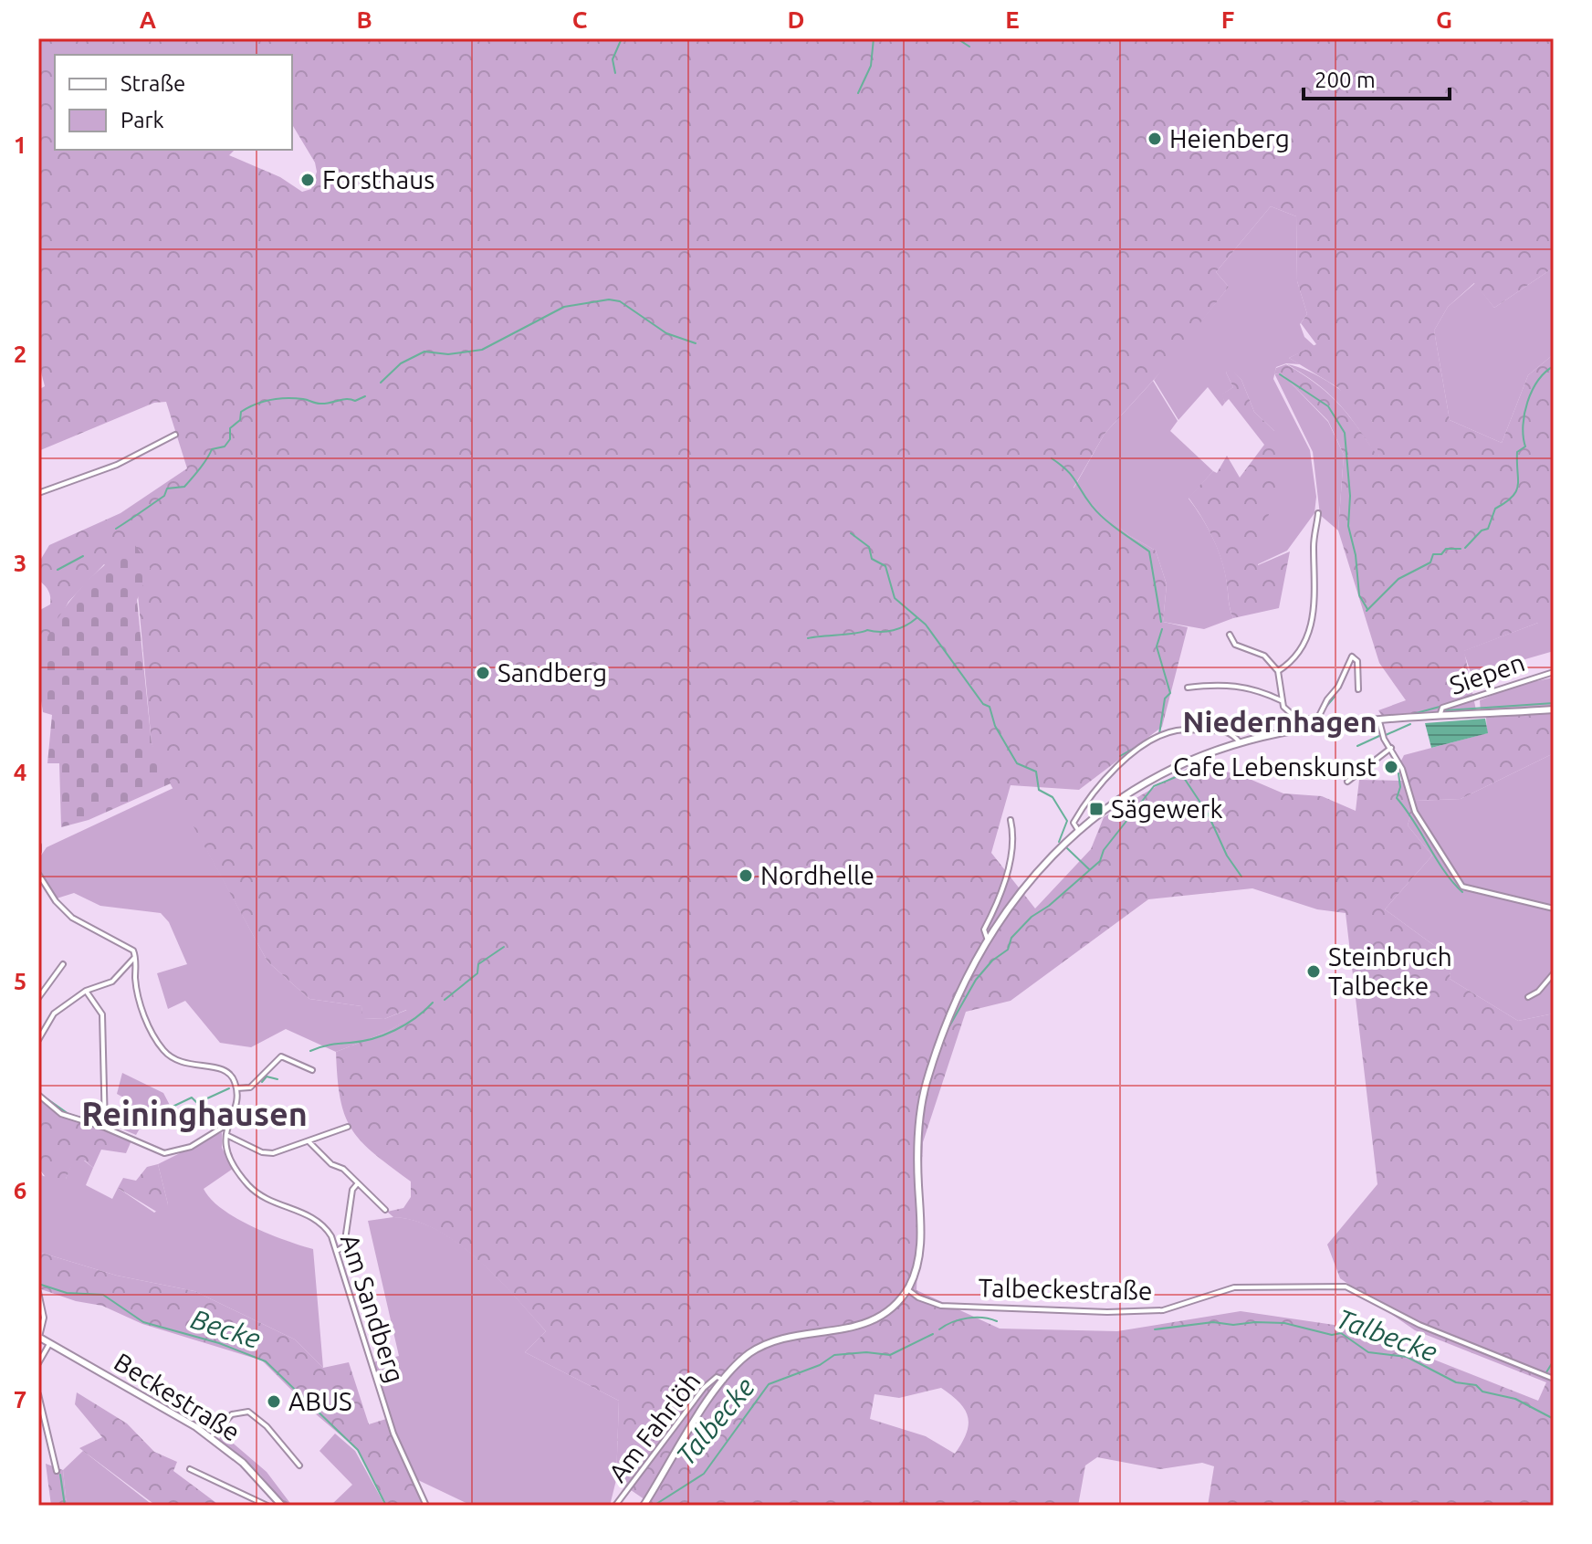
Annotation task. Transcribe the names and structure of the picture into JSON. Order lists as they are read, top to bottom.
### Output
{
  "streets": {
    "main road": ["Beckestraße"],
    "street": [
      "Siepen",
      "Talbeckestraße",
      "Am Sandberg",
      "Am Fahrlöh"
    ]
  },
  "districts": ["Niedernhagen", "Reininghausen"],
  "water": ["Becke", "Talbecke"],
  "places": {
    "other": [
      "Heienberg",
      "Forsthaus",
      "Sandberg",
      "Cafe Lebenskunst",
      "Nordhelle",
      "Steinbruch Talbecke",
      "ABUS"
    ],
    "transit": ["Sägewerk"]
  },
  "legend": ["Straße", "Park"],
  "scale_bar": "200 m",
  "grid": {
    "columns": [
      "A",
      "B",
      "C",
      "D",
      "E",
      "F",
      "G"
    ],
    "rows": [
      "1",
      "2",
      "3",
      "4",
      "5",
      "6",
      "7"
    ]
  }
}
